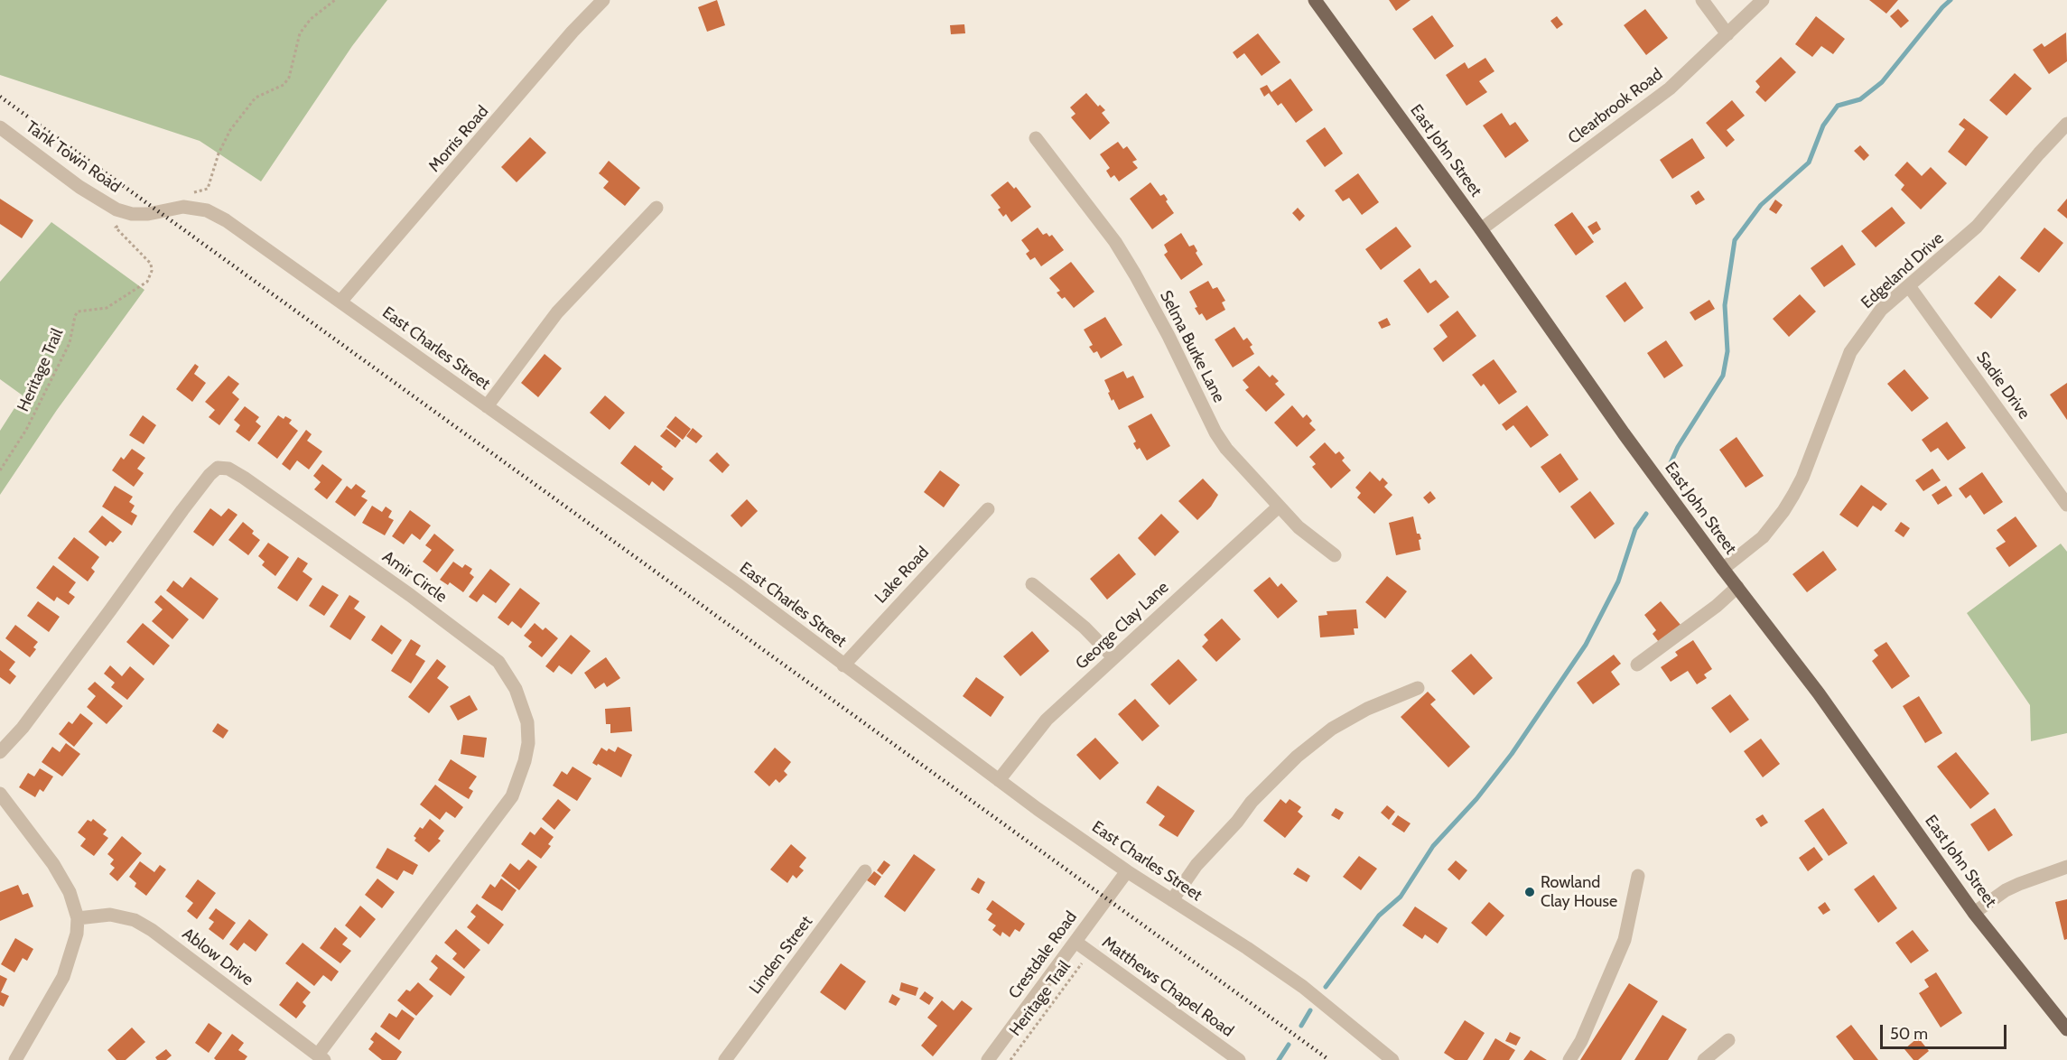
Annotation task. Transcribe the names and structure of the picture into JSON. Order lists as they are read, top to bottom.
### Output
{
  "streets": {
    "main road": ["East John Street"],
    "street": [
      "Clearbrook Road",
      "Morris Road",
      "Tank Town Road",
      "Edgeland Drive",
      "Selma Burke Lane",
      "East Charles Street",
      "Sadie Drive",
      "Lake Road",
      "Amir Circle",
      "George Clay Lane",
      "Linden Street",
      "Crestdale Road",
      "Ablow Drive",
      "Matthews Chapel Road"
    ],
    "path": ["Heritage Trail"]
  },
  "crossings": [
    ["Clearbrook Road", "East John Street"],
    ["Morris Road", "East Charles Street"],
    ["East John Street", "Edgeland Drive"],
    ["Tank Town Road", "East Charles Street"],
    ["Tank Town Road", "Heritage Trail"],
    ["Edgeland Drive", "Sadie Drive"],
    ["Selma Burke Lane", "George Clay Lane"],
    ["East Charles Street", "Lake Road"],
    ["East Charles Street", "George Clay Lane"],
    ["East Charles Street", "Crestdale Road"],
    ["Heritage Trail", "Matthews Chapel Road"],
    ["Amir Circle", "Ablow Drive"],
    ["Crestdale Road", "Matthews Chapel Road"]
  ],
  "places": ["Rowland Clay House"],
  "scale_bar": "50 m"
}
